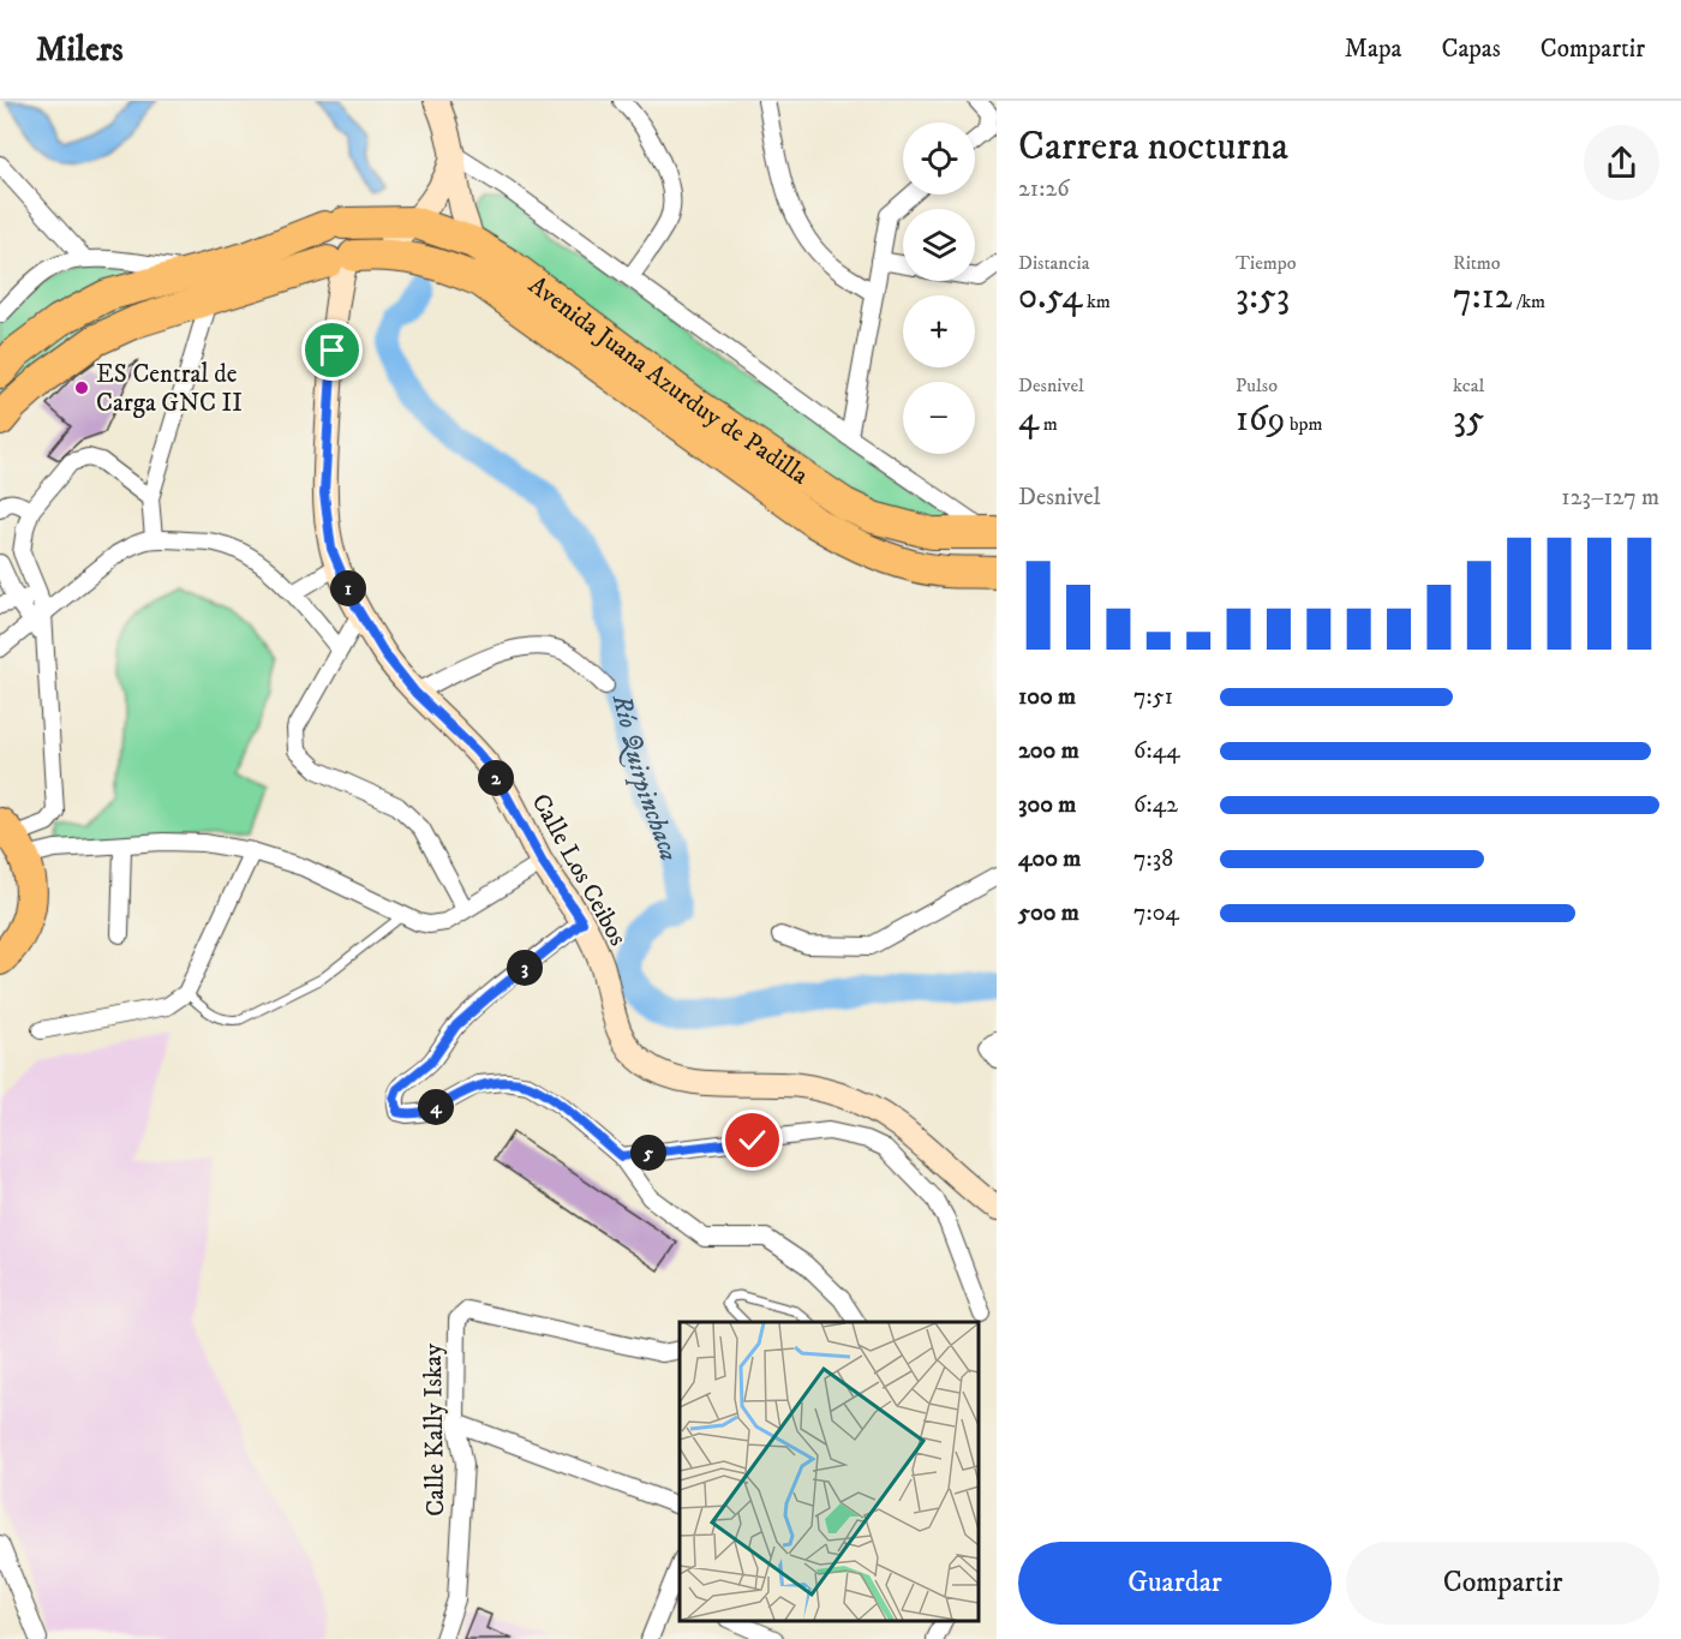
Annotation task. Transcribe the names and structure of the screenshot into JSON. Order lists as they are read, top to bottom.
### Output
{
  "streets": {
    "highway": ["Avenida Juana Azurduy de Padilla"],
    "street": ["Calle Los Ceibos", "Calle Kally Iskay"]
  },
  "crossings": [
    ["Avenida Juana Azurduy de Padilla", "Calle Los Ceibos"]
  ],
  "water": ["Río Quirpinchaca"],
  "places": ["ES Central de Carga GNC II"],
  "page": {
    "header": "Milers",
    "nav": ["Mapa", "Capas", "Compartir"],
    "heading": ["Carrera nocturna", "21:26"],
    "map_buttons": ["+", "−"],
    "stats": [
      ["Distancia", "0.54 km"],
      ["Tiempo", "3:53"],
      ["Ritmo", "7:12 /km"],
      ["Desnivel", "4 m"],
      ["Pulso", "169 bpm"],
      ["kcal", "35"]
    ],
    "chart": ["Desnivel", "123–127 m"],
    "pins": [
      "1",
      "2",
      "3",
      "4",
      "5"
    ],
    "list": [
      {
        "name": "100 m",
        "note": "7:51"
      },
      {
        "name": "200 m",
        "note": "6:44"
      },
      {
        "name": "300 m",
        "note": "6:42"
      },
      {
        "name": "400 m",
        "note": "7:38"
      },
      {
        "name": "500 m",
        "note": "7:04"
      }
    ],
    "buttons": ["Guardar", "Compartir"]
  }
}
